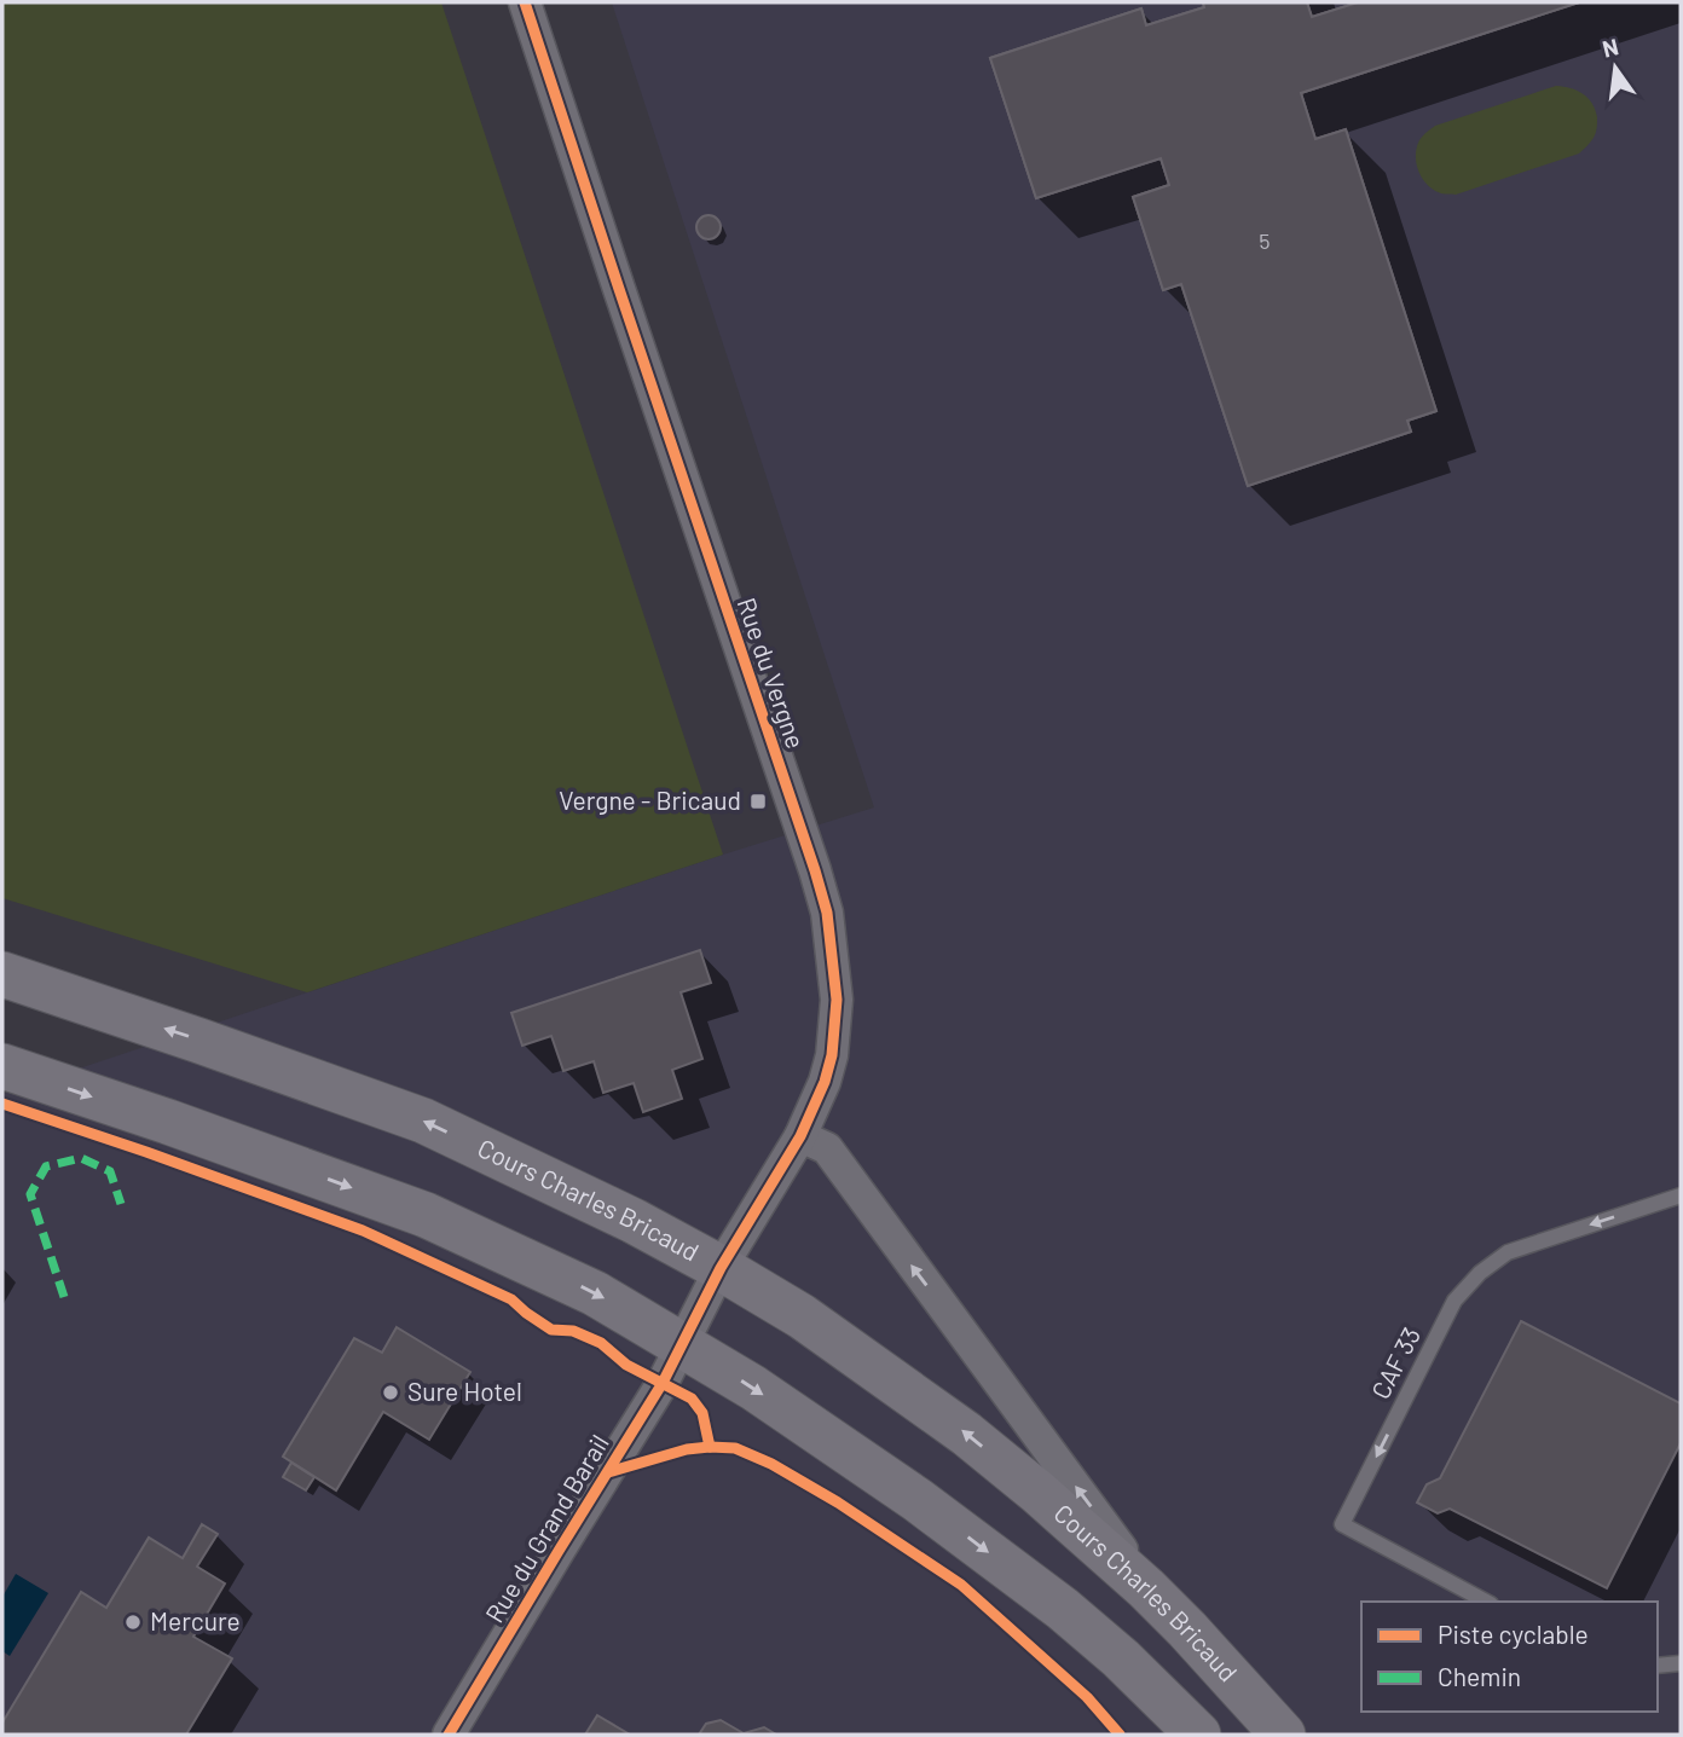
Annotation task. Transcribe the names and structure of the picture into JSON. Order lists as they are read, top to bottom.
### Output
{
  "streets": {
    "main road": ["Cours Charles Bricaud"],
    "street": ["Rue du Vergne", "Rue du Grand Barail"],
    "lane": ["CAF 33"]
  },
  "crossings": [
    ["Rue du Vergne", "Cours Charles Bricaud"],
    ["Rue du Vergne", "Rue du Grand Barail"]
  ],
  "places": {
    "transit": ["Vergne - Bricaud"],
    "other": ["Sure Hotel", "Mercure"]
  },
  "house_numbers": ["5"],
  "legend": ["Piste cyclable", "Chemin"],
  "north": "top"
}
